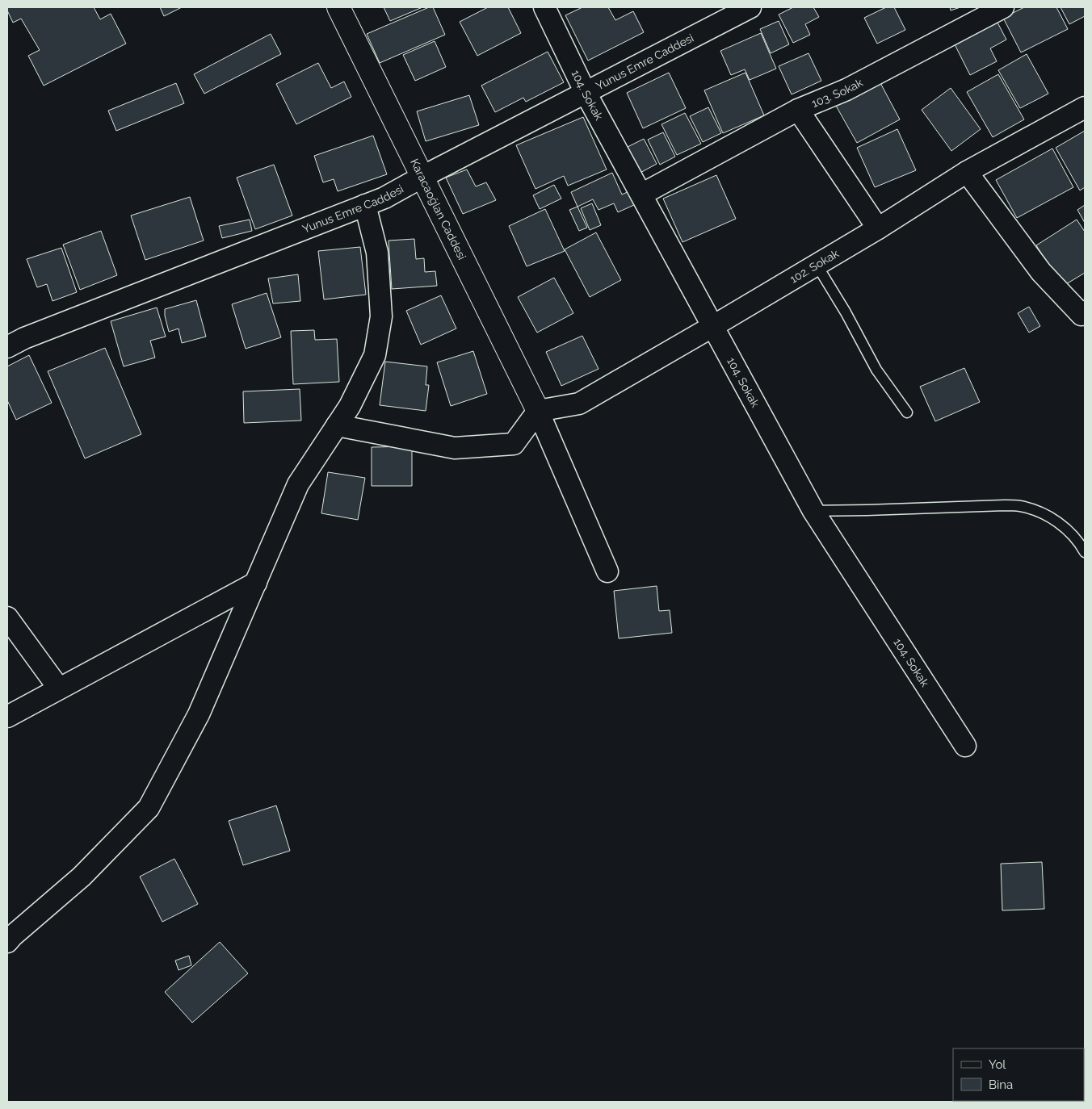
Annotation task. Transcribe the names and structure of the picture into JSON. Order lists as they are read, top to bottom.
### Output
{
  "streets": {
    "street": [
      "Yunus Emre Caddesi",
      "103. Sokak",
      "104. Sokak",
      "Karacaoğlan Caddesi",
      "102. Sokak"
    ]
  },
  "crossings": [
    ["Yunus Emre Caddesi", "104. Sokak"],
    ["Yunus Emre Caddesi", "Karacaoğlan Caddesi"],
    ["103. Sokak", "102. Sokak"],
    ["104. Sokak", "102. Sokak"],
    ["Karacaoğlan Caddesi", "102. Sokak"]
  ],
  "legend": ["Yol", "Bina"]
}
